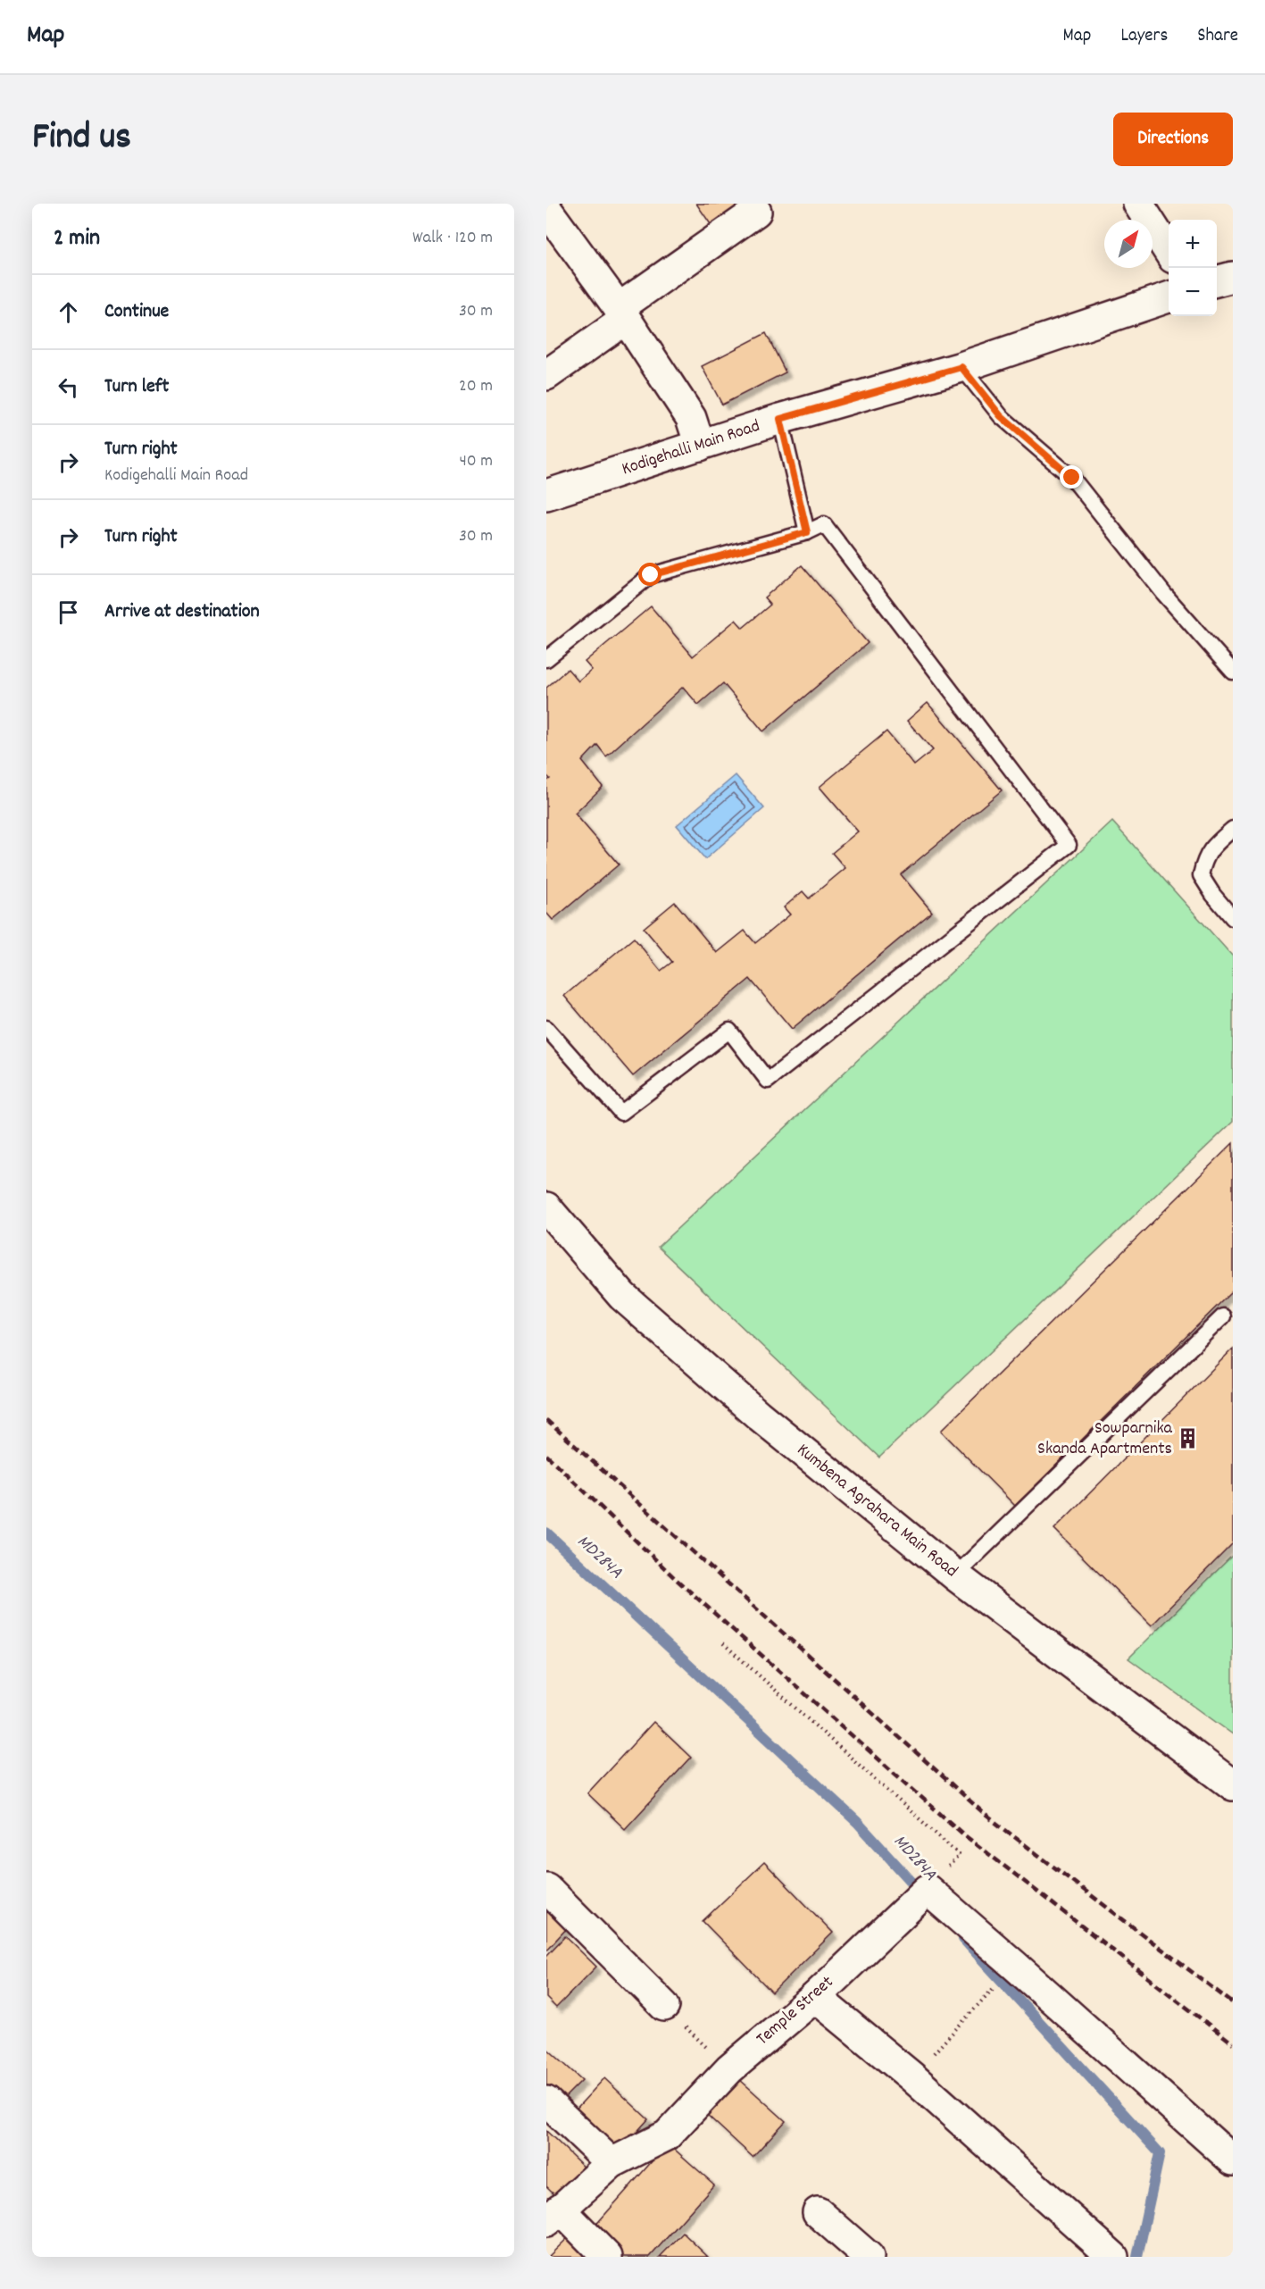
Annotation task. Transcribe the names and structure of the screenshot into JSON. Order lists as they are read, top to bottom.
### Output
{
  "streets": {
    "street": ["Kodigehalli Main Road", "Kumbena Agrahara Main Road", "Temple Street"]
  },
  "water": ["MD284A"],
  "places": {
    "building": ["Sowparnika Skanda Apartments"]
  },
  "north": "top right",
  "page": {
    "header": "Map",
    "nav": ["Map", "Layers", "Share"],
    "title": "Find us",
    "buttons": "Directions",
    "heading": ["2 min", "Walk · 120 m"],
    "map_buttons": ["+", "−"],
    "list": [
      ["Continue", "30 m"],
      ["Turn left", "20 m"],
      ["Turn right", "Kodigehalli Main Road", "40 m"],
      ["Turn right", "30 m"],
      "Arrive at destination"
    ]
  }
}
